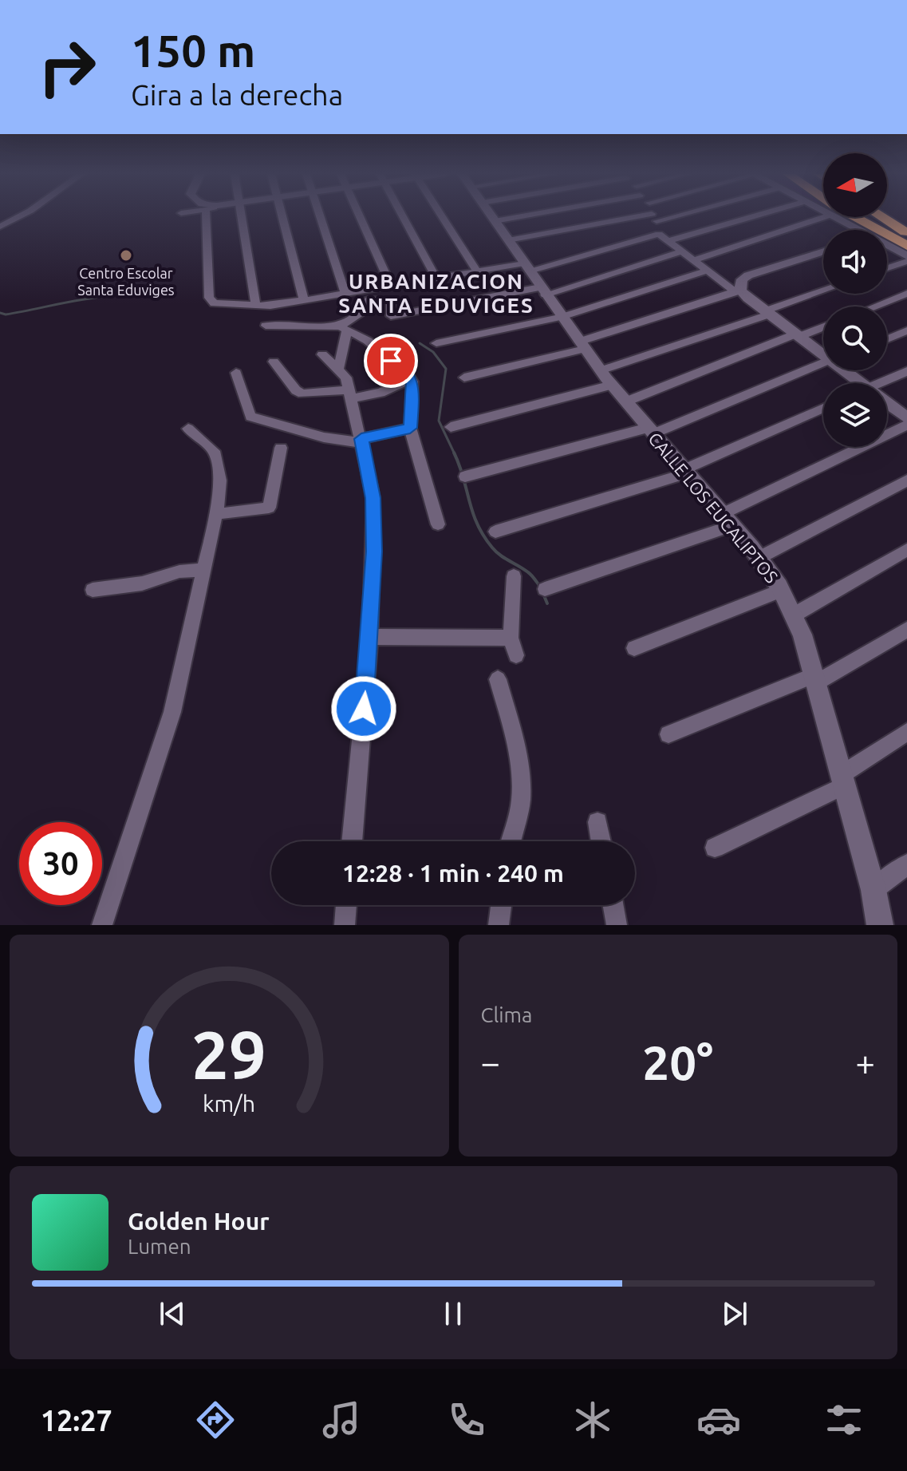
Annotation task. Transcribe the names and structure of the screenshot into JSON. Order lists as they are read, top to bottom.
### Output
{
  "streets": {
    "street": ["CALLE LOS EUCALIPTOS"]
  },
  "districts": ["URBANIZACION SANTA EDUVIGES"],
  "places": ["Centro Escolar Santa Eduviges"],
  "north": "left",
  "page": {
    "turn": ["150 m", "Gira a la derecha"],
    "limit": "30",
    "trip": "12:28 · 1 min · 240 m",
    "tile": "Clima",
    "heat": ["−", "20°", "+"],
    "song": ["Golden Hour", "Lumen"],
    "tabs": "12:27",
    "gauge": ["29", "km/h"]
  }
}
